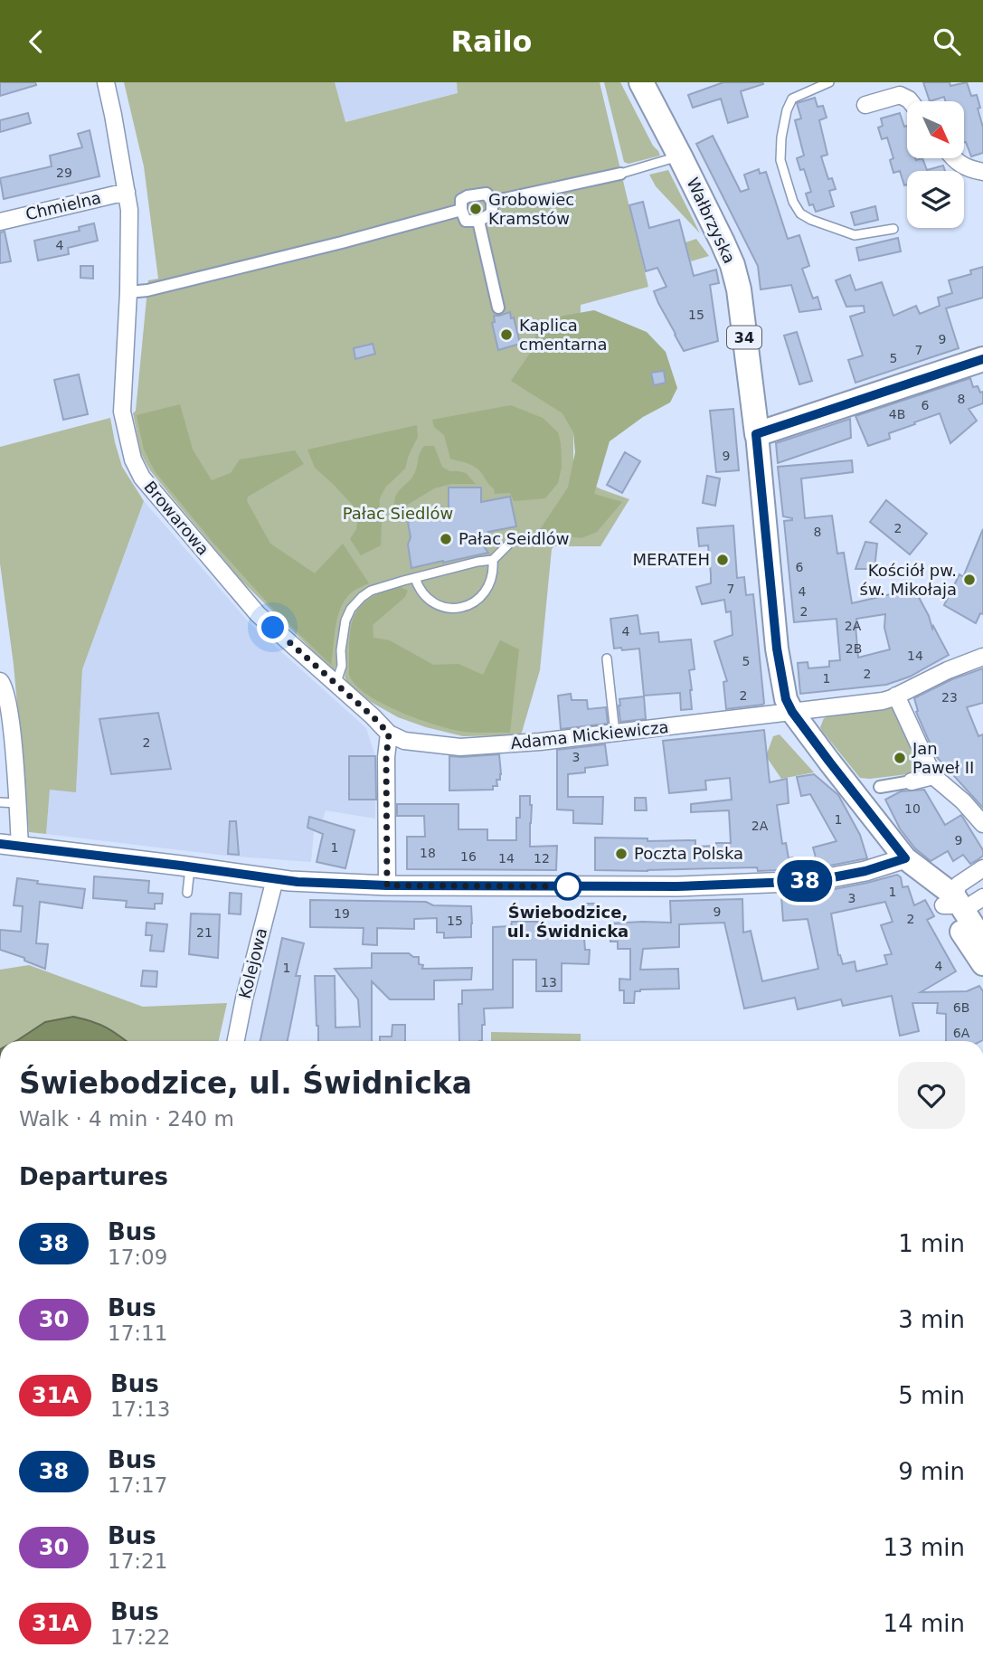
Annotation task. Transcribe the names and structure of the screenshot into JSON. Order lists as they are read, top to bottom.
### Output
{
  "streets": {
    "main road": ["Wałbrzyska", "34"],
    "street": [
      "Chmielna",
      "Browarowa",
      "Adama Mickiewicza",
      "Kolejowa"
    ]
  },
  "crossings": [
    ["Chmielna", "Browarowa"],
    ["Wałbrzyska", "Adama Mickiewicza"],
    ["Browarowa", "Adama Mickiewicza"]
  ],
  "parks": ["Pałac Siedlów"],
  "places": [
    "Grobowiec Kramstów",
    "Kaplica cmentarna",
    "Pałac Seidlów",
    "MERATEH",
    "Kościół pw. św. Mikołaja",
    "Jan Paweł II",
    "Poczta Polska",
    "Świebodzice, ul. Świdnicka"
  ],
  "lines": ["bus line 38"],
  "house_numbers": [
    "29",
    "4",
    "15",
    "9",
    "7",
    "5",
    "8",
    "6",
    "4B",
    "9",
    "2",
    "8",
    "6",
    "7",
    "4",
    "2",
    "2A",
    "4",
    "2B",
    "14",
    "5",
    "2",
    "1",
    "2",
    "23",
    "2",
    "3",
    "10",
    "1",
    "2A",
    "9",
    "1",
    "18",
    "16",
    "14",
    "12",
    "1",
    "3",
    "9",
    "19",
    "2",
    "15",
    "21",
    "4",
    "1",
    "13",
    "6B",
    "6A"
  ],
  "north": "bottom right",
  "page": {
    "header": "Railo",
    "on_map": "38",
    "heading": [
      ["Świebodzice, ul. Świdnicka", "Walk · 4 min · 240 m"],
      "Departures"
    ],
    "list": [
      {
        "mark": "38",
        "name": "Bus",
        "note": "17:09",
        "value": "1 min"
      },
      {
        "mark": "30",
        "name": "Bus",
        "note": "17:11",
        "value": "3 min"
      },
      {
        "mark": "31A",
        "name": "Bus",
        "note": "17:13",
        "value": "5 min"
      },
      {
        "mark": "38",
        "name": "Bus",
        "note": "17:17",
        "value": "9 min"
      },
      {
        "mark": "30",
        "name": "Bus",
        "note": "17:21",
        "value": "13 min"
      },
      {
        "mark": "31A",
        "name": "Bus",
        "note": "17:22",
        "value": "14 min"
      }
    ]
  }
}
